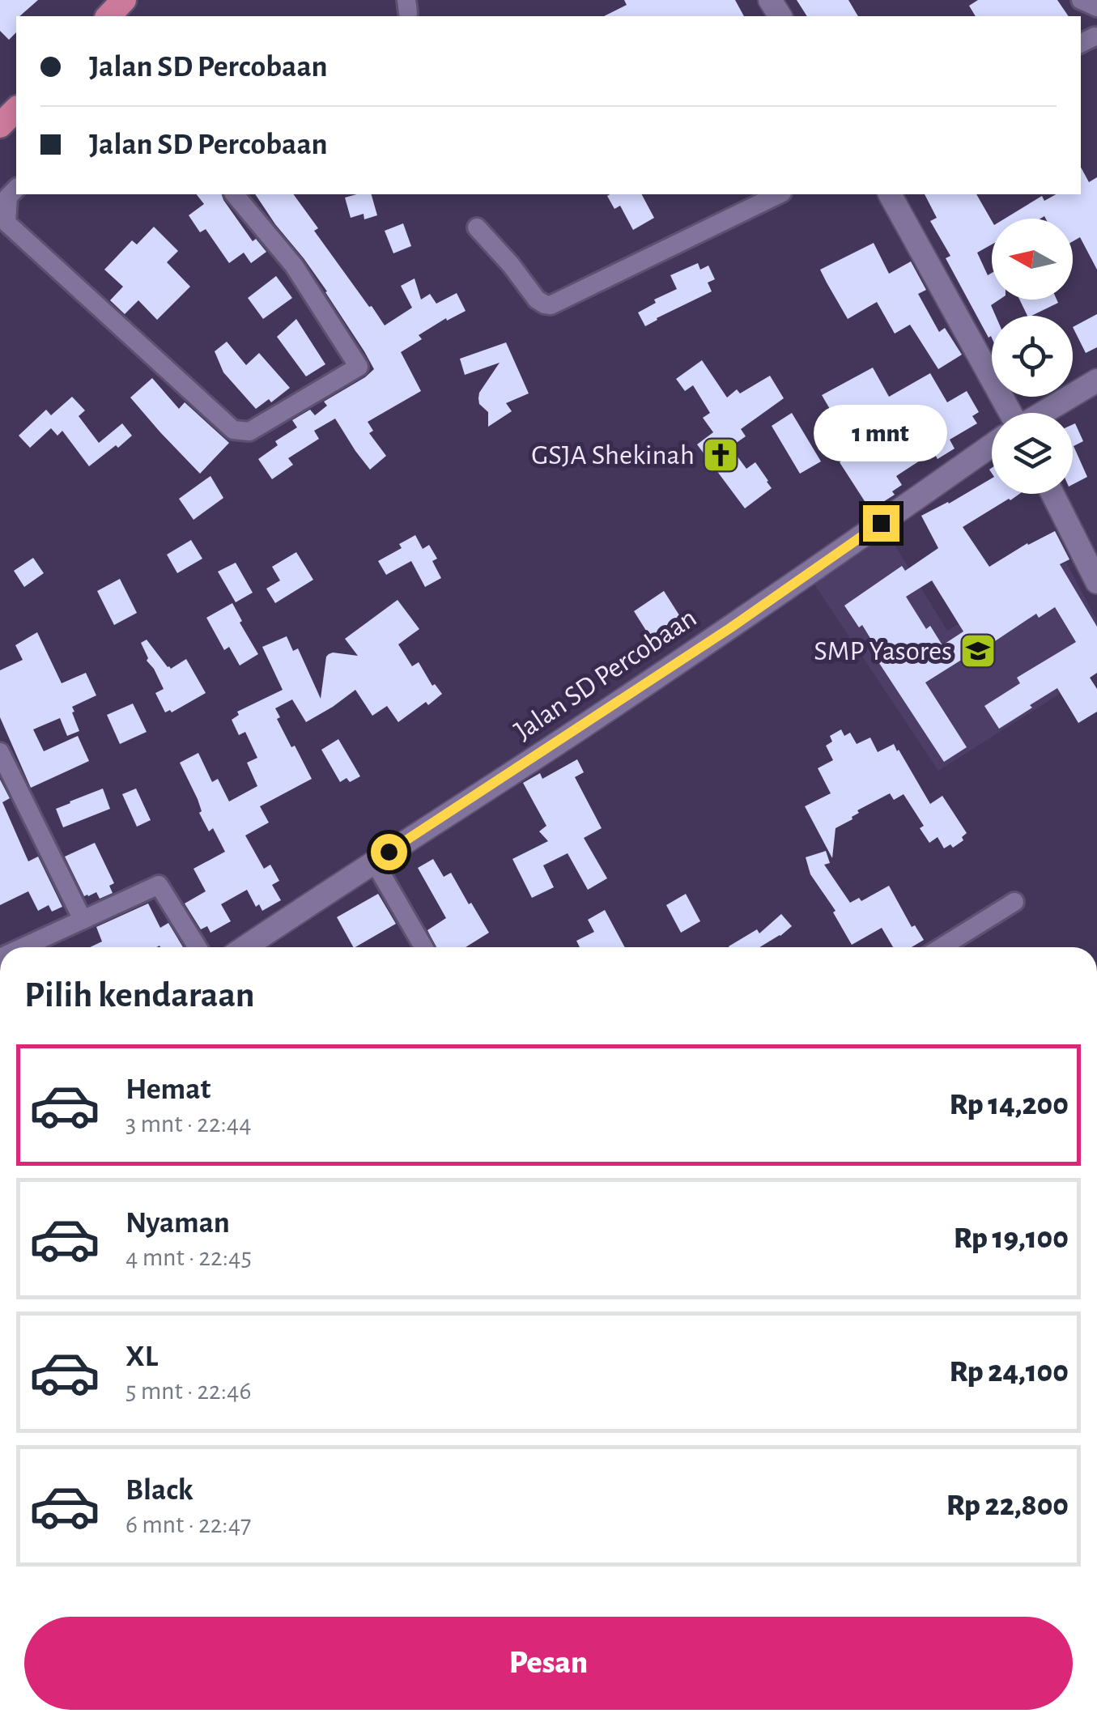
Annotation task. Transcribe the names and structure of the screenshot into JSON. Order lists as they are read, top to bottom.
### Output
{
  "streets": {
    "street": ["Jalan SD Percobaan"]
  },
  "places": {
    "church": ["GSJA Shekinah"],
    "school or university": ["SMP Yasores"]
  },
  "north": "left",
  "page": {
    "banner": ["Jalan SD Percobaan", "Jalan SD Percobaan"],
    "bubble": "1 mnt",
    "heading": "Pilih kendaraan",
    "list": [
      {
        "name": "Hemat",
        "note": "3 mnt · 22:44",
        "value": "Rp 14,200"
      },
      {
        "name": "Nyaman",
        "note": "4 mnt · 22:45",
        "value": "Rp 19,100"
      },
      {
        "name": "XL",
        "note": "5 mnt · 22:46",
        "value": "Rp 24,100"
      },
      {
        "name": "Black",
        "note": "6 mnt · 22:47",
        "value": "Rp 22,800"
      }
    ],
    "buttons": "Pesan"
  }
}
